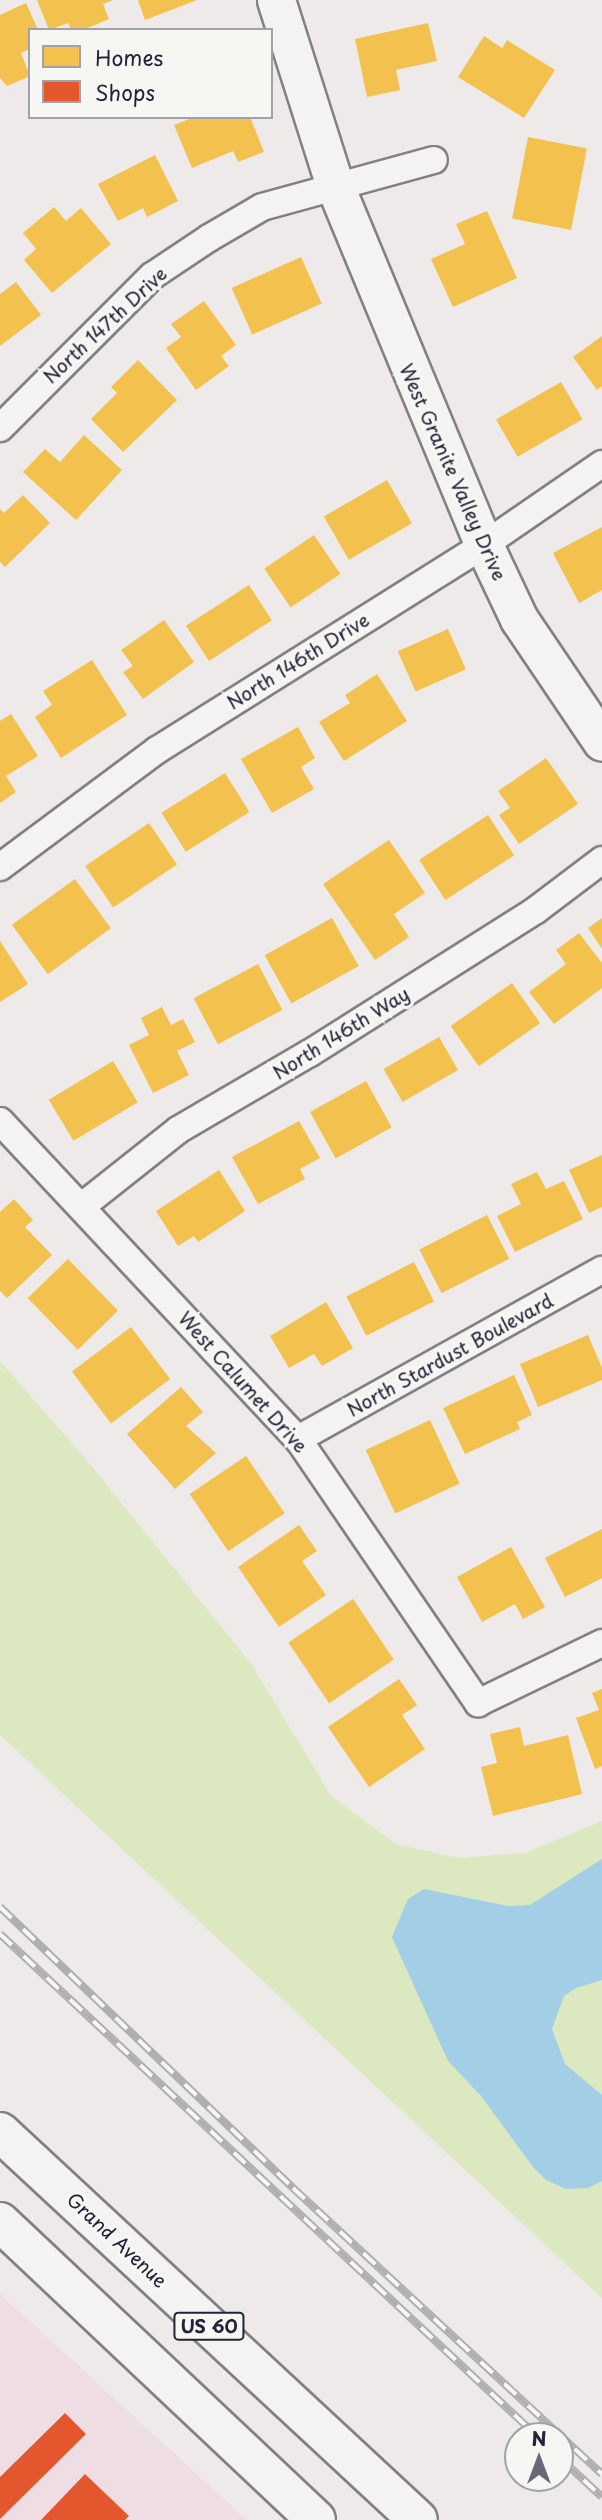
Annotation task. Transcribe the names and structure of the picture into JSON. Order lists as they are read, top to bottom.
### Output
{
  "streets": {
    "highway": ["Grand Avenue", "US 60"],
    "street": [
      "North 147th Drive",
      "West Granite Valley Drive",
      "North 146th Drive",
      "North 146th Way",
      "North Stardust Boulevard",
      "West Calumet Drive"
    ]
  },
  "crossings": [
    ["North 147th Drive", "West Granite Valley Drive"],
    ["West Granite Valley Drive", "North 146th Drive"],
    ["North 146th Way", "West Calumet Drive"],
    ["North Stardust Boulevard", "West Calumet Drive"]
  ],
  "legend": ["Homes", "Shops"],
  "north": "top"
}
